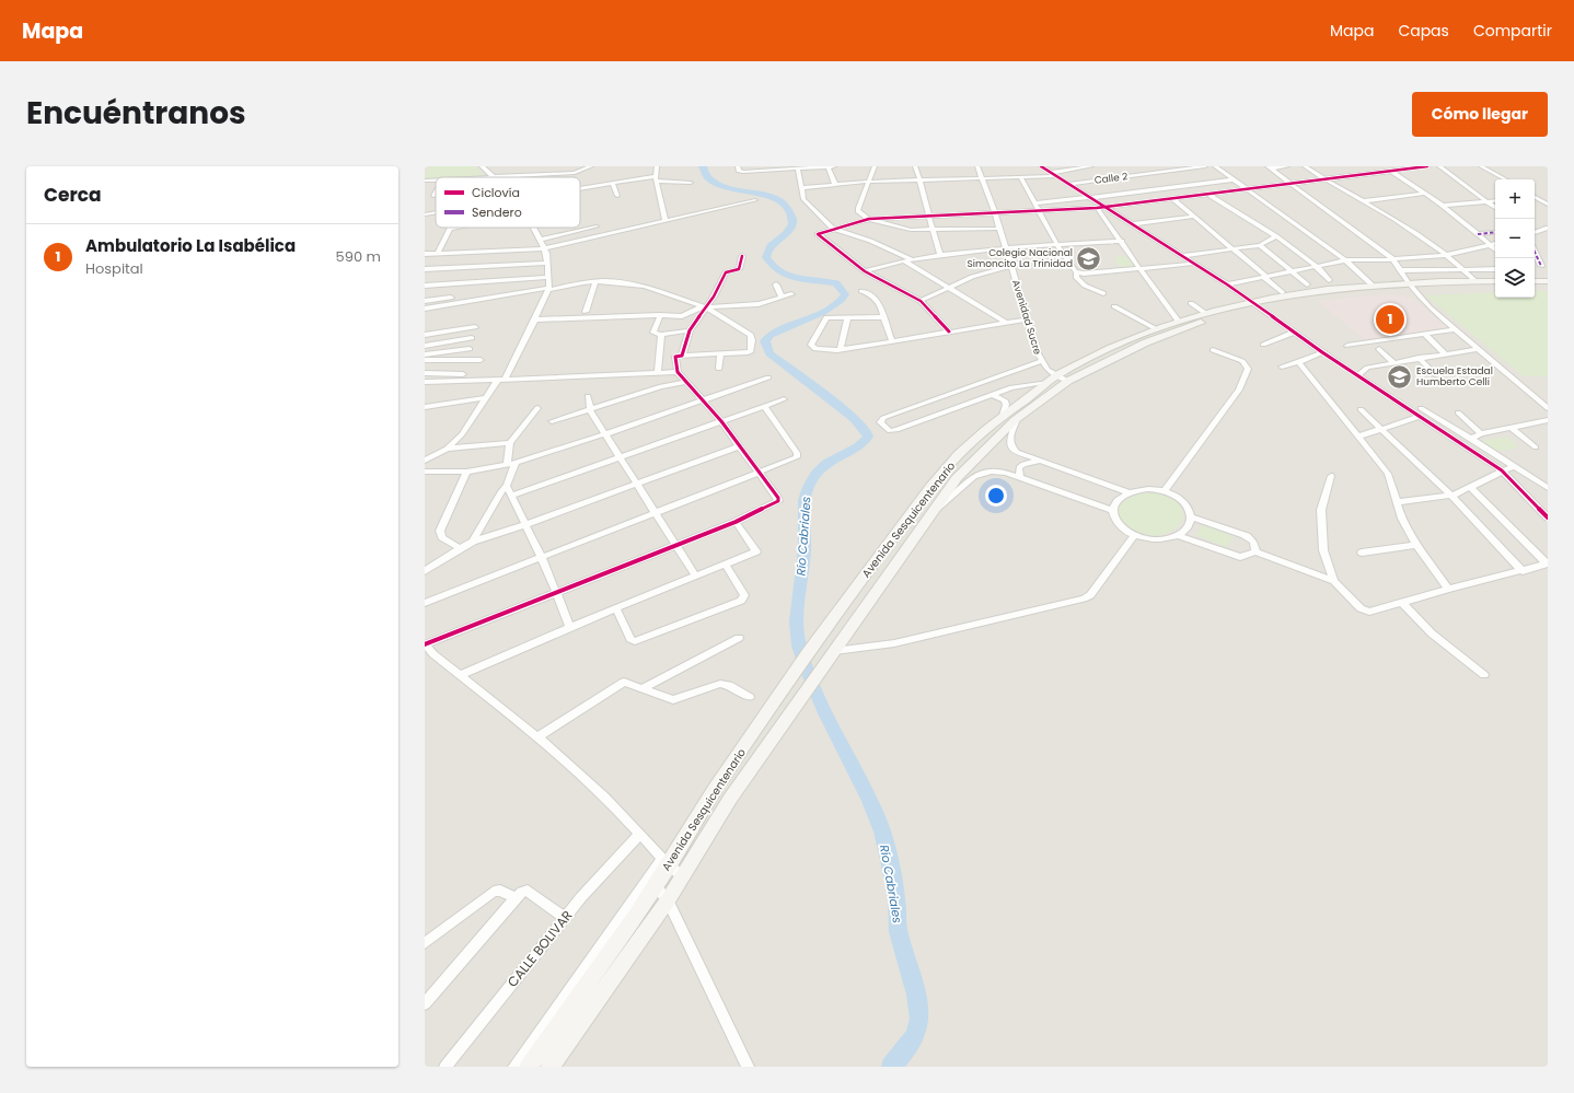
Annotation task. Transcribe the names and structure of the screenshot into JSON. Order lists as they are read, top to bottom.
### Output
{
  "streets": {
    "main road": ["Avenida Sesquicentenario"],
    "street": ["Calle 2", "Avenidad Sucre", "CALLE BOLIVAR"]
  },
  "crossings": [
    ["Avenidad Sucre", "Avenida Sesquicentenario"]
  ],
  "water": ["Río Cabriales"],
  "places": {
    "school or university": ["Colegio Nacional Simoncito La Trinidad", "Escuela Estadal Humberto Celli"]
  },
  "legend": ["Ciclovía", "Sendero"],
  "page": {
    "header": "Mapa",
    "nav": ["Mapa", "Capas", "Compartir"],
    "title": "Encuéntranos",
    "buttons": "Cómo llegar",
    "heading": "Cerca",
    "map_buttons": ["+", "−"],
    "list": [
      {
        "mark": "1",
        "name": "Ambulatorio La Isabélica",
        "note": "Hospital",
        "value": "590 m"
      }
    ],
    "pins": "1"
  }
}
